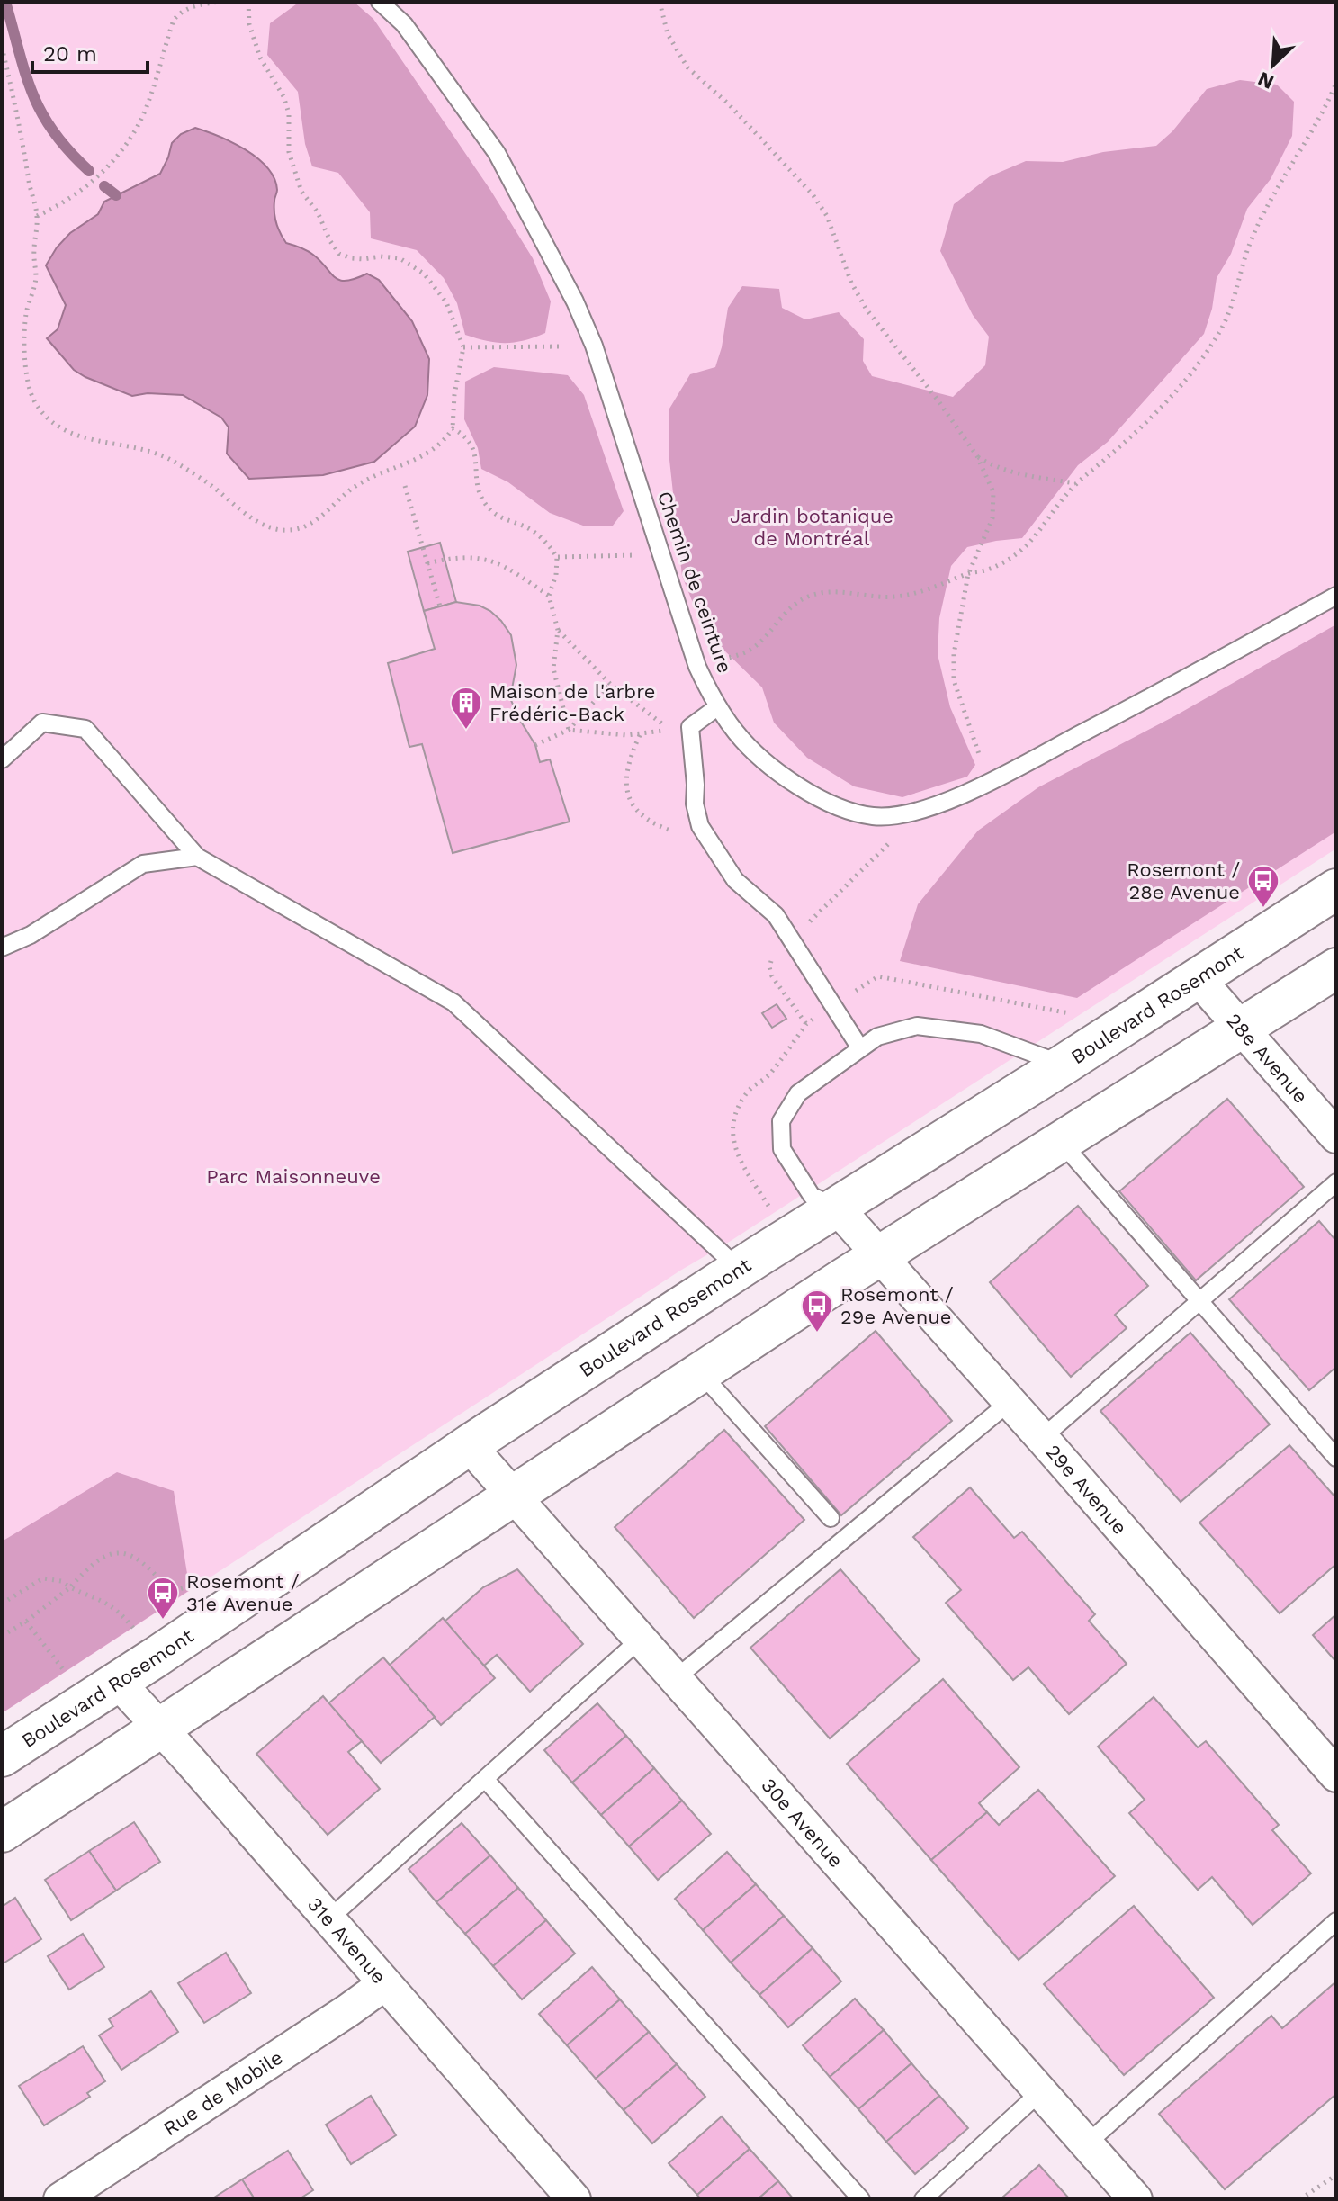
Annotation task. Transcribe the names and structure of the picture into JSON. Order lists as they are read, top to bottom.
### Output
{
  "streets": {
    "main road": ["Boulevard Rosemont"],
    "street": [
      "28e Avenue",
      "29e Avenue",
      "30e Avenue",
      "31e Avenue",
      "Rue de Mobile"
    ],
    "lane": ["Chemin de ceinture"]
  },
  "crossings": [
    ["Boulevard Rosemont", "28e Avenue"],
    ["Boulevard Rosemont", "29e Avenue"],
    ["Boulevard Rosemont", "30e Avenue"],
    ["Boulevard Rosemont", "31e Avenue"],
    ["31e Avenue", "Rue de Mobile"]
  ],
  "parks": ["Jardin botanique de Montréal", "Parc Maisonneuve"],
  "places": {
    "building": ["Maison de l'arbre Frédéric-Back"],
    "bus stop": ["Rosemont / 28e Avenue", "Rosemont / 29e Avenue", "Rosemont / 31e Avenue"]
  },
  "scale_bar": "20 m",
  "north": "bottom left"
}
